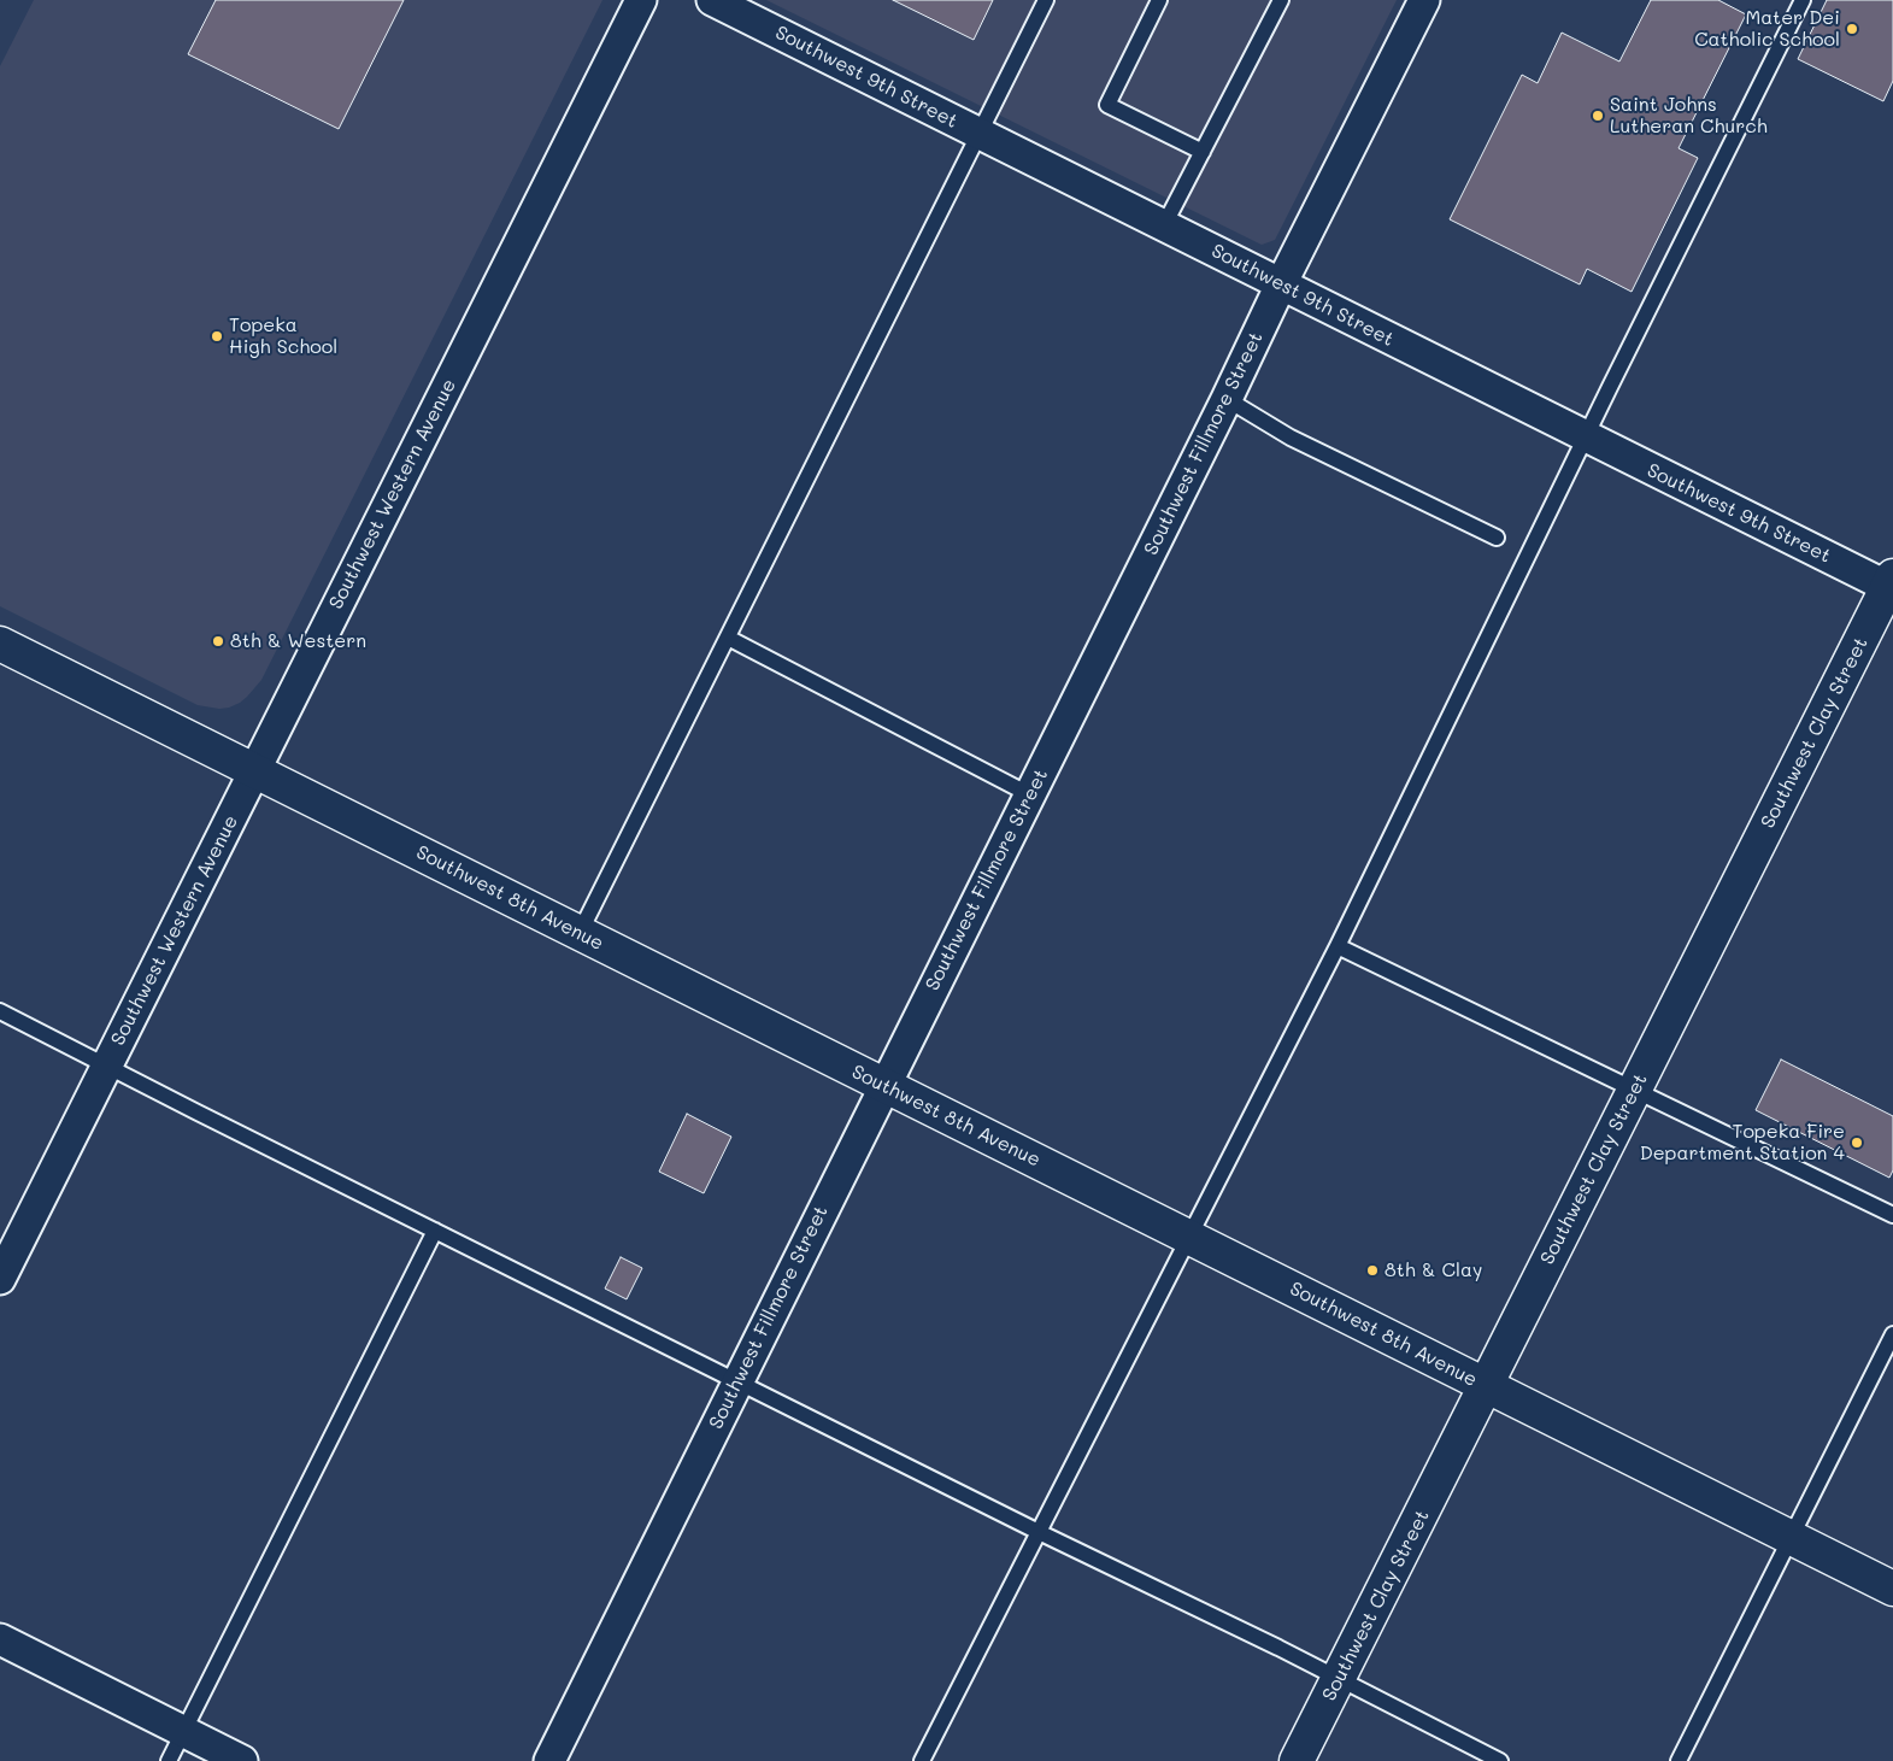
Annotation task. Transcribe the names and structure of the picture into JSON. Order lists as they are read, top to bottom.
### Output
{
  "streets": {
    "street": [
      "Southwest 9th Street",
      "Southwest Fillmore Street",
      "Southwest Western Avenue",
      "Southwest Clay Street",
      "Southwest 8th Avenue"
    ]
  },
  "crossings": [
    ["Southwest 9th Street", "Southwest Fillmore Street"],
    ["Southwest 9th Street", "Southwest Clay Street"],
    ["Southwest Fillmore Street", "Southwest 8th Avenue"],
    ["Southwest Western Avenue", "Southwest 8th Avenue"],
    ["Southwest Clay Street", "Southwest 8th Avenue"]
  ],
  "places": [
    "Mater Dei Catholic School",
    "Saint Johns Lutheran Church",
    "Topeka High School",
    "8th & Western",
    "Topeka Fire Department Station 4",
    "8th & Clay"
  ]
}
